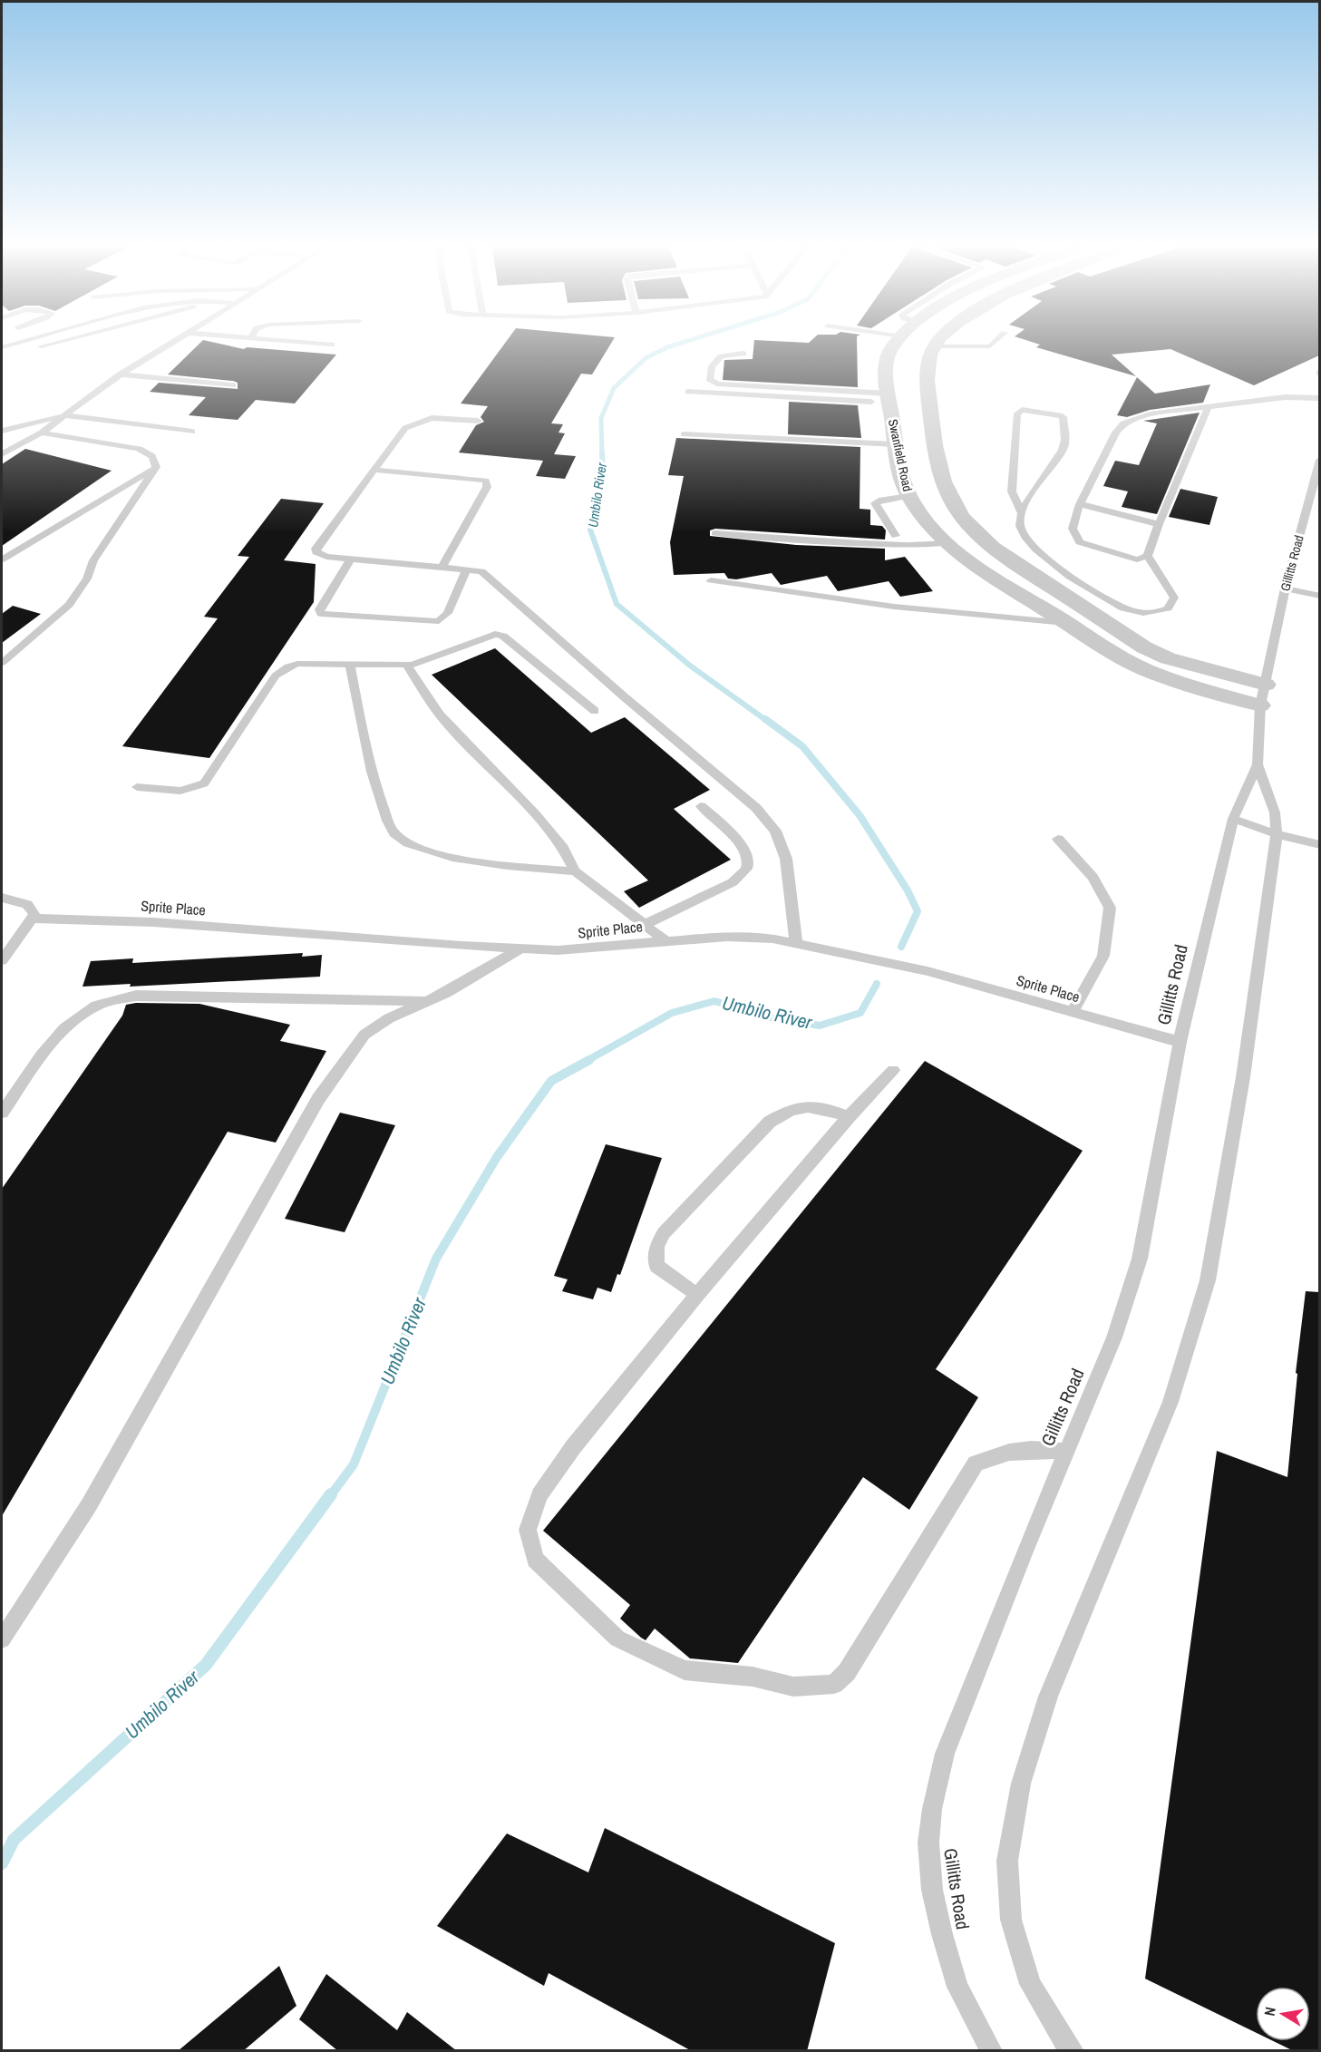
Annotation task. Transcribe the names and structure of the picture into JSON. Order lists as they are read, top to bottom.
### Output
{
  "streets": {
    "street": ["Swanfield Road"],
    "lane": ["Gillitts Road", "Sprite Place"]
  },
  "crossings": [
    ["Swanfield Road", "Gillitts Road"],
    ["Gillitts Road", "Sprite Place"]
  ],
  "water": ["Umbilo River"],
  "north": "left"
}
